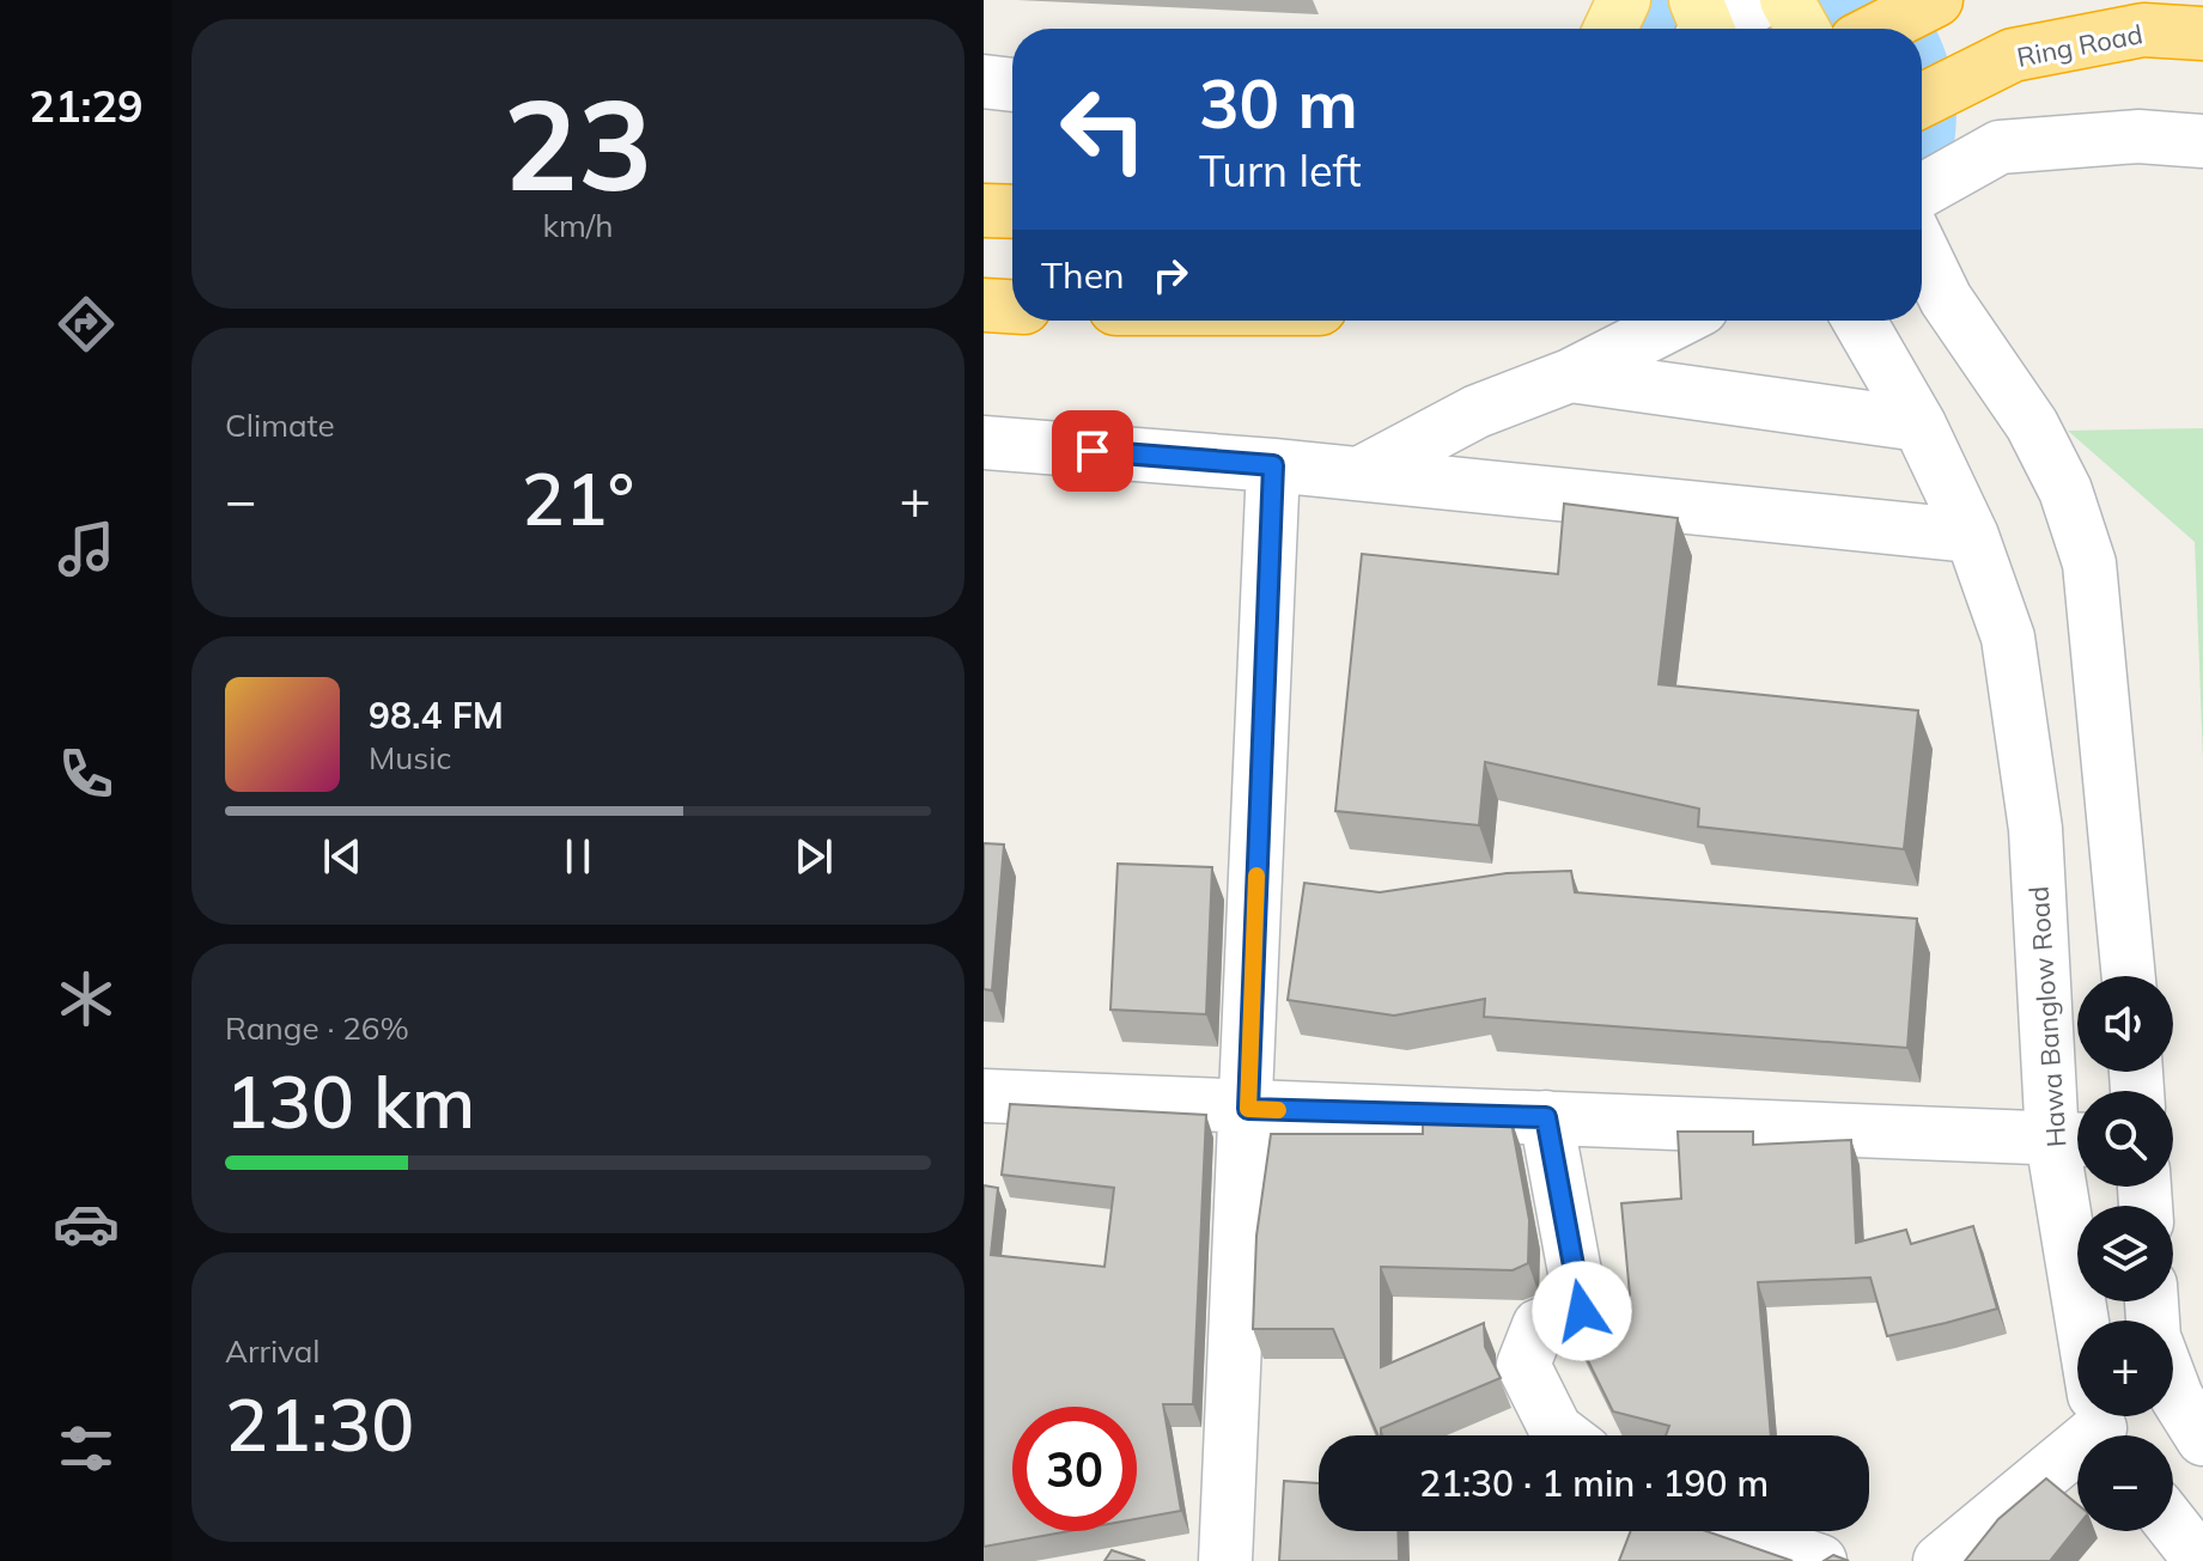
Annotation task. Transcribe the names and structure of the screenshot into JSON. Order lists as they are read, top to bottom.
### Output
{
  "streets": {
    "highway": ["Ring Road"],
    "street": ["Hawa Banglow Road"]
  },
  "page": {
    "tabs": "21:29",
    "tile": [
      ["23", "km/h"],
      "Climate",
      ["Range · 26%", "130 km"],
      ["Arrival", "21:30"]
    ],
    "turn": ["30 m", "Turn left"],
    "then": "Then",
    "heat": ["−", "21°", "+"],
    "song": ["98.4 FM", "Music"],
    "map_buttons": ["+", "−"],
    "limit": "30",
    "trip": "21:30 · 1 min · 190 m"
  }
}
